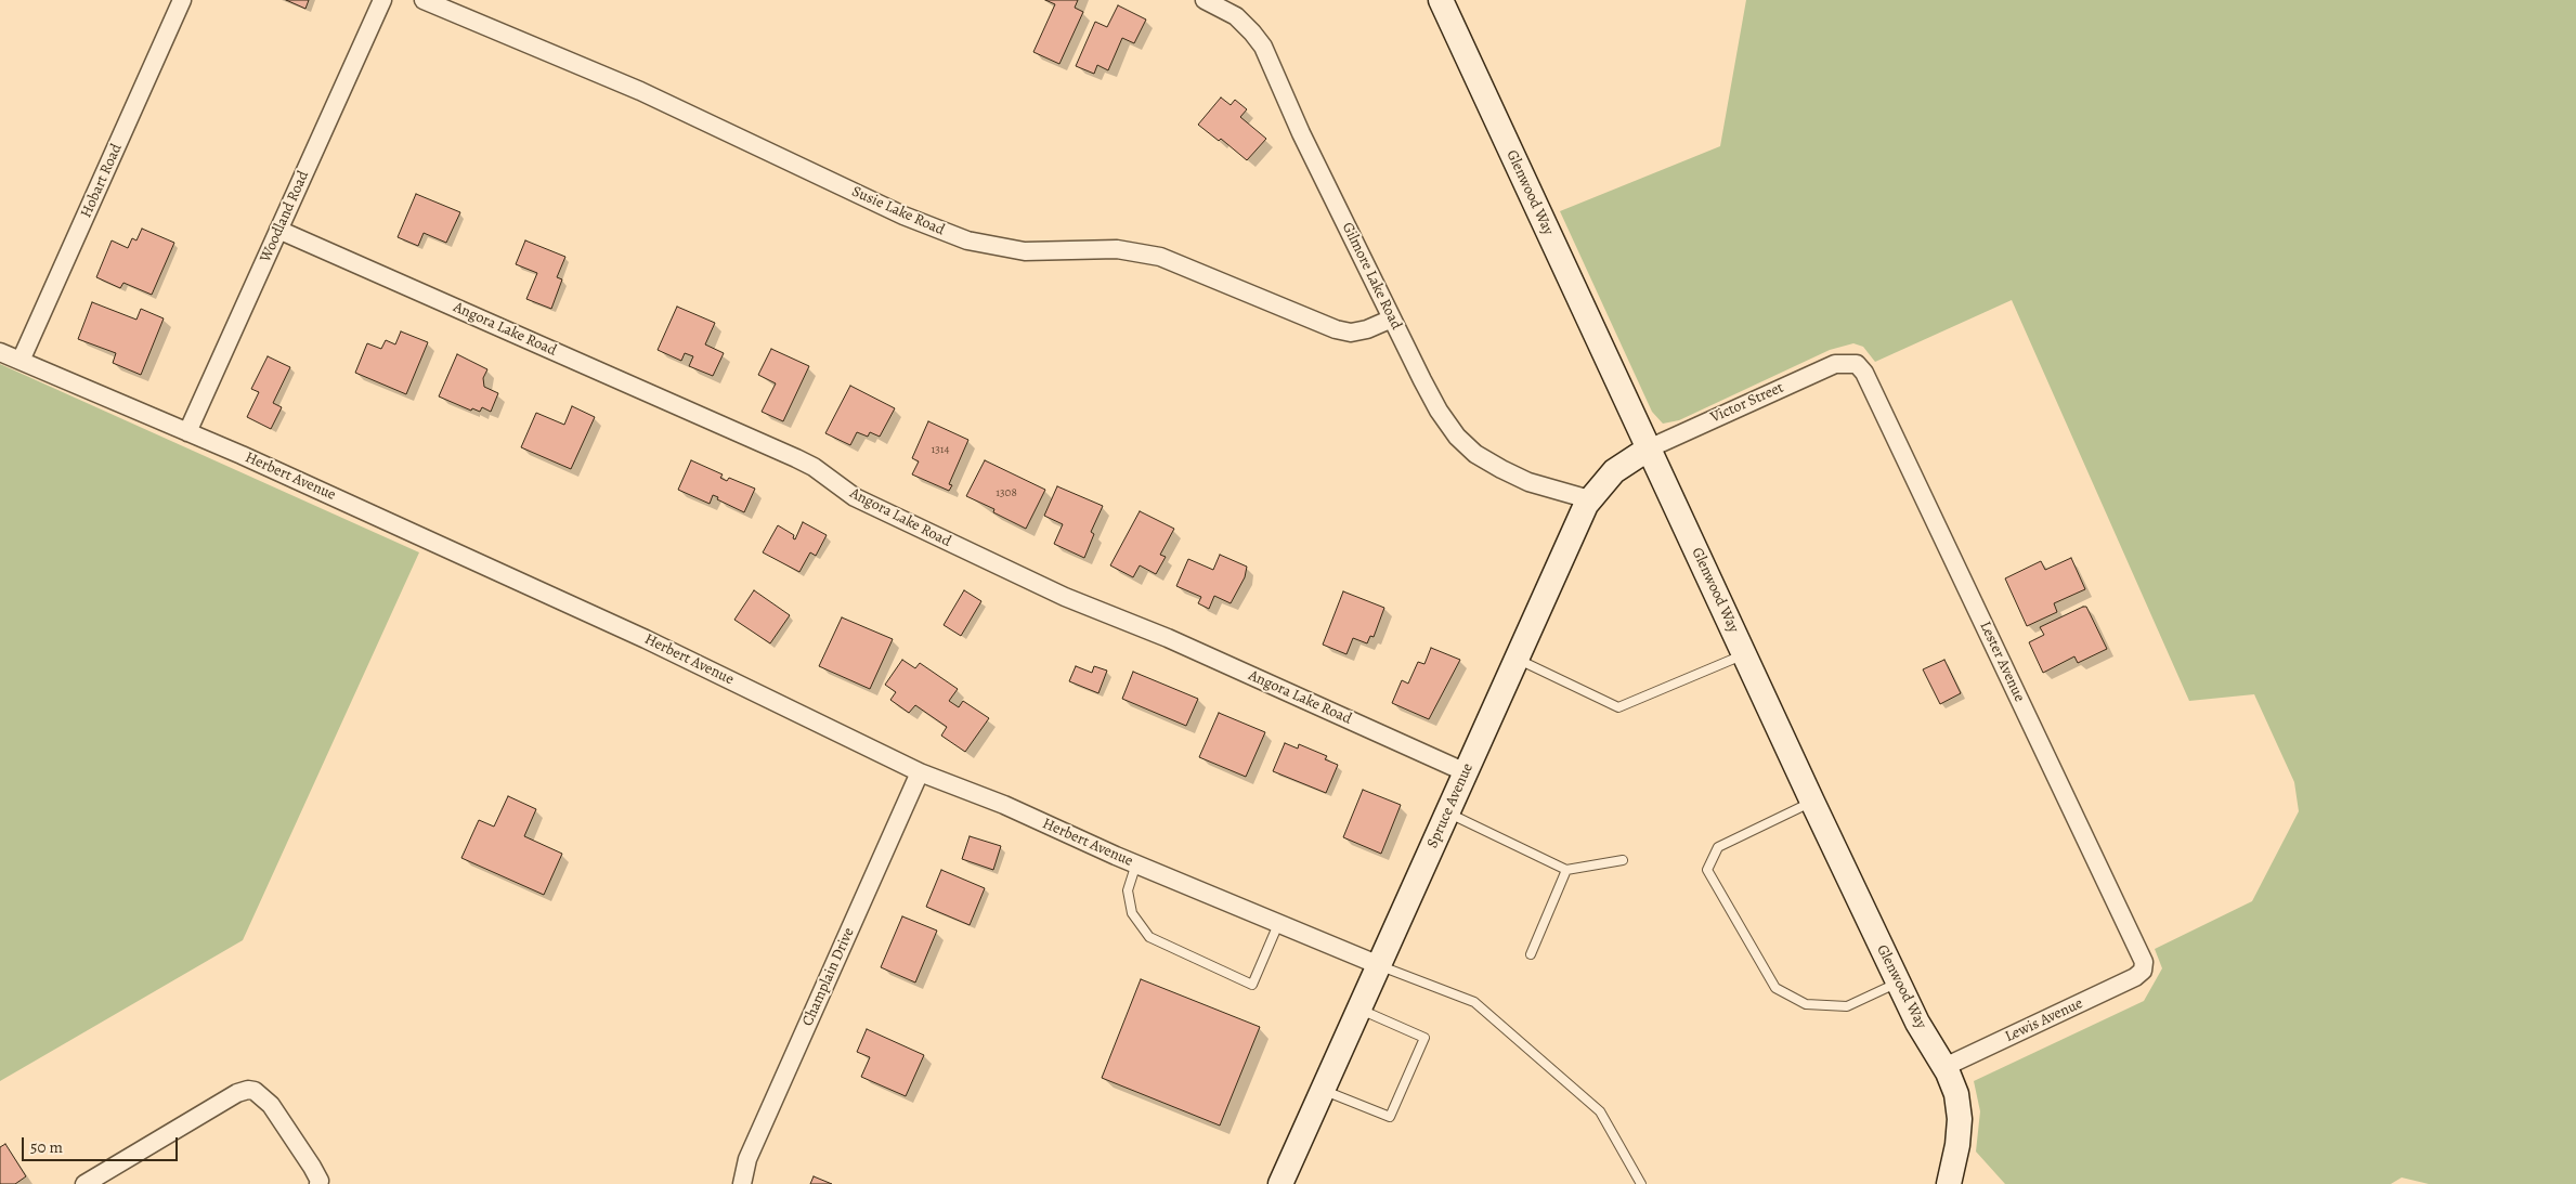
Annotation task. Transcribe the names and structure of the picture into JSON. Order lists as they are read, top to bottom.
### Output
{
  "streets": {
    "street": [
      "Hobart Road",
      "Glenwood Way",
      "Susie Lake Road",
      "Woodland Road",
      "Gilmore Lake Road",
      "Angora Lake Road",
      "Victor Street",
      "Herbert Avenue",
      "Lester Avenue",
      "Spruce Avenue",
      "Champlain Drive",
      "Lewis Avenue"
    ]
  },
  "crossings": [
    ["Hobart Road", "Herbert Avenue"],
    ["Glenwood Way", "Victor Street"],
    ["Glenwood Way", "Spruce Avenue"],
    ["Glenwood Way", "Lewis Avenue"],
    ["Susie Lake Road", "Gilmore Lake Road"],
    ["Woodland Road", "Angora Lake Road"],
    ["Woodland Road", "Herbert Avenue"],
    ["Gilmore Lake Road", "Spruce Avenue"],
    ["Angora Lake Road", "Spruce Avenue"],
    ["Victor Street", "Lester Avenue"],
    ["Victor Street", "Spruce Avenue"],
    ["Herbert Avenue", "Spruce Avenue"],
    ["Herbert Avenue", "Champlain Drive"],
    ["Lester Avenue", "Lewis Avenue"]
  ],
  "house_numbers": ["1314", "1308"],
  "scale_bar": "50 m"
}
